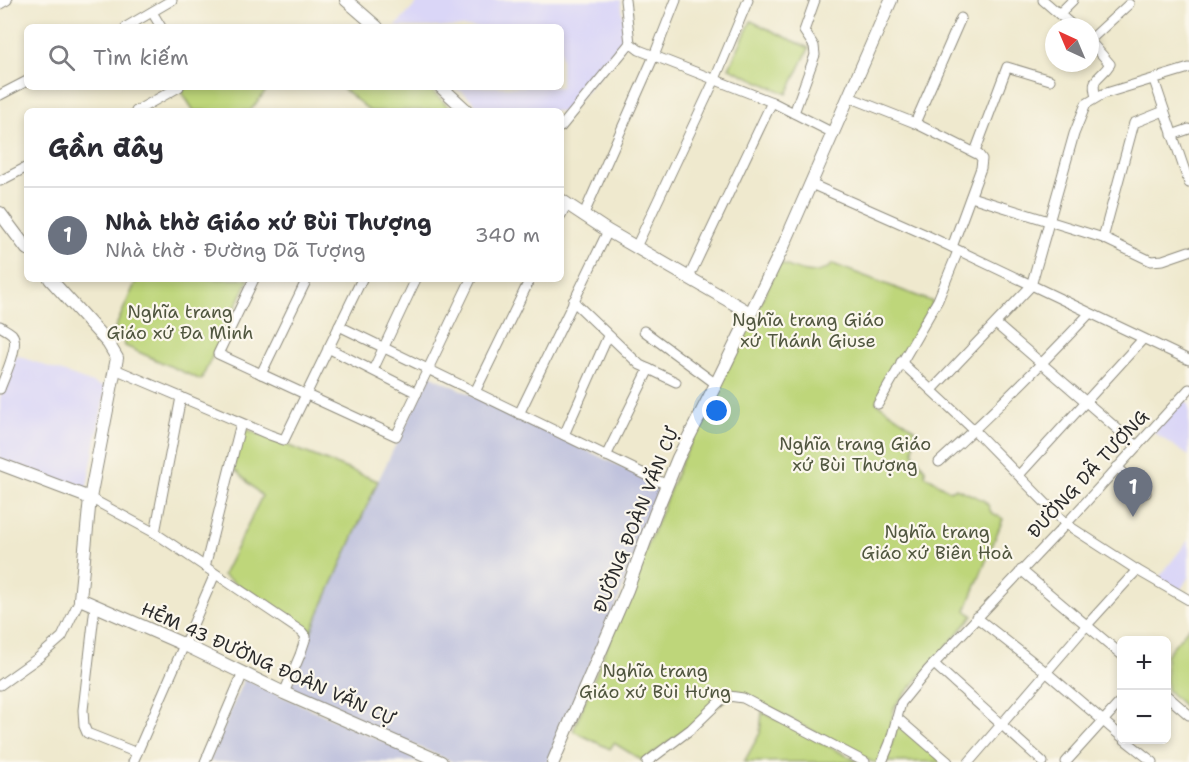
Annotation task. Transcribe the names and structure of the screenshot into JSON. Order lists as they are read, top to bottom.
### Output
{
  "streets": {
    "street": ["ĐƯỜNG DÃ TƯỢNG", "ĐƯỜNG ĐOÀN VĂN CỰ", "HẺM 43 ĐƯỜNG ĐOÀN VĂN CỰ"]
  },
  "parks": [
    "Nghĩa trang Giáo xứ Đa Minh",
    "Nghĩa trang Giáo xứ Thánh Giuse",
    "Nghĩa trang Giáo xứ Bùi Thượng",
    "Nghĩa trang Giáo xứ Biên Hoà",
    "Nghĩa trang Giáo xứ Bùi Hưng"
  ],
  "north": "top left",
  "page": {
    "search": "Tìm kiếm",
    "heading": "Gần đây",
    "list": [
      {
        "mark": "1",
        "name": "Nhà thờ Giáo xứ Bùi Thượng",
        "note": "Nhà thờ · Đường Dã Tượng",
        "value": "340 m"
      }
    ],
    "pins": "1",
    "map_buttons": ["+", "−"]
  }
}
